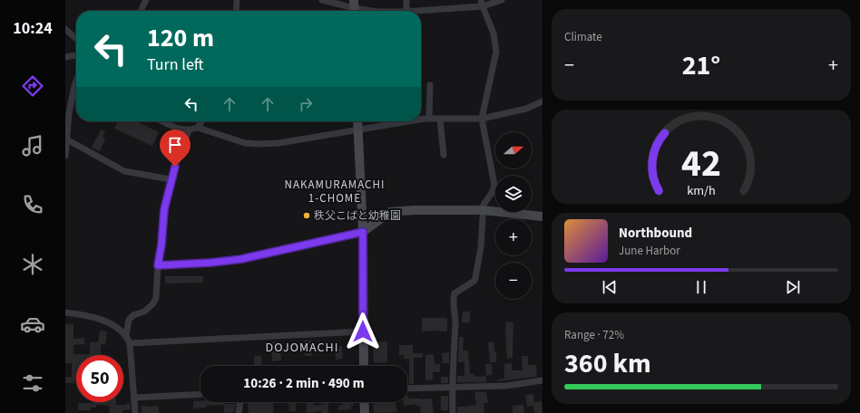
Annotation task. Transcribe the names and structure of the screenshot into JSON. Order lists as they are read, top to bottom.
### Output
{
  "districts": ["NAKAMURAMACHI 1-CHOME", "DOJOMACHI"],
  "places": ["秩父こばと幼稚園"],
  "north": "right",
  "page": {
    "tabs": "10:24",
    "tile": [
      "Climate",
      ["Range · 72%", "360 km"]
    ],
    "turn": ["120 m", "Turn left"],
    "heat": ["−", "21°", "+"],
    "map_buttons": ["+", "−"],
    "song": ["Northbound", "June Harbor"],
    "limit": "50",
    "trip": "10:26 · 2 min · 490 m",
    "gauge": ["42", "km/h"]
  }
}
